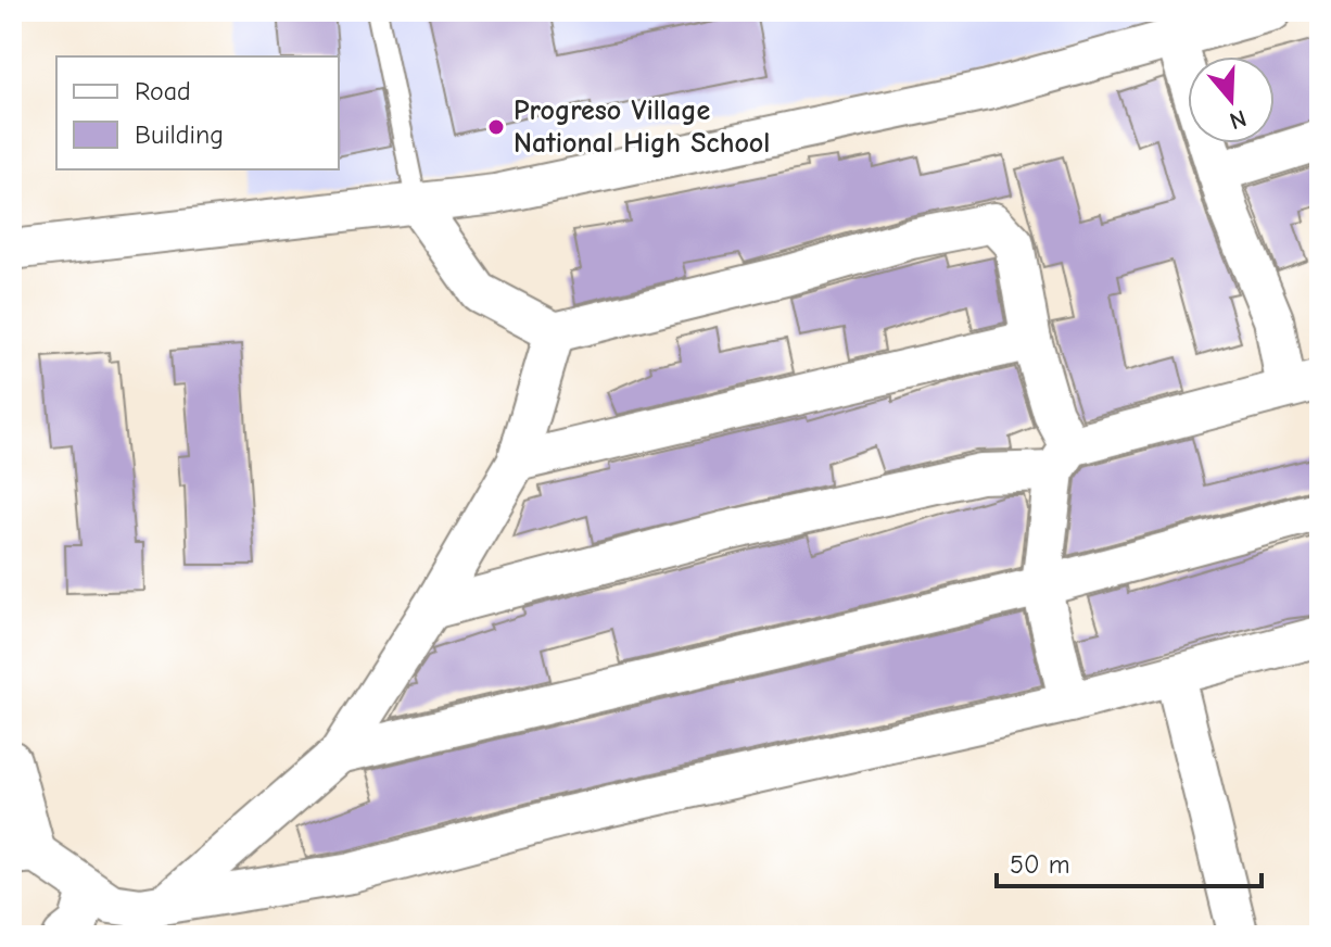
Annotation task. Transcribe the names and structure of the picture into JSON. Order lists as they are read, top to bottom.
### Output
{
  "places": ["Progreso Village National High School"],
  "legend": ["Road", "Building"],
  "scale_bar": "50 m",
  "north": "bottom"
}
